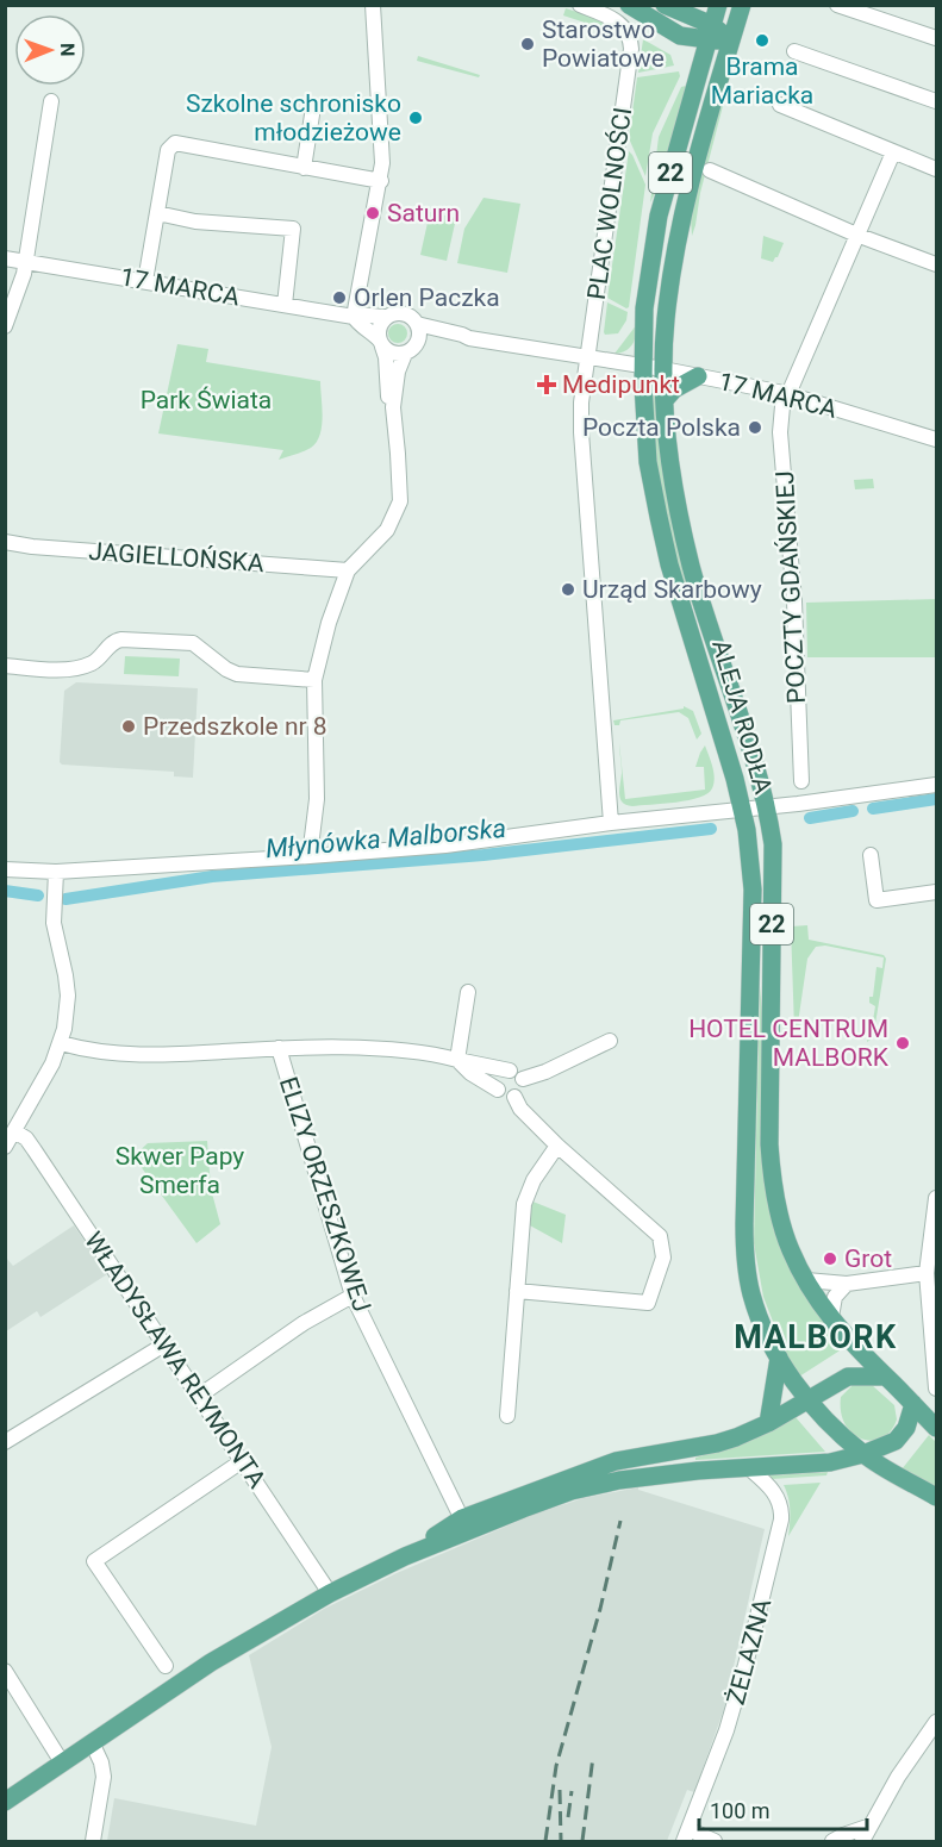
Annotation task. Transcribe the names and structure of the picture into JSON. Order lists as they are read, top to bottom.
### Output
{
  "streets": {
    "main road": ["22", "ALEJA RODŁA"],
    "street": [
      "PLAC WOLNOŚCI",
      "17 MARCA",
      "JAGIELLOŃSKA",
      "POCZTY GDAŃSKIEJ",
      "ELIZY ORZESZKOWEJ",
      "WŁADYSŁAWA REYMONTA",
      "ŻELAZNA"
    ]
  },
  "crossings": [
    ["22", "ALEJA RODŁA"],
    ["PLAC WOLNOŚCI", "17 MARCA"],
    ["17 MARCA", "POCZTY GDAŃSKIEJ"],
    ["17 MARCA", "ALEJA RODŁA"]
  ],
  "districts": ["MALBORK"],
  "water": ["Młynówka Malborska"],
  "parks": ["Park Świata", "Skwer Papy Smerfa"],
  "places": {
    "other": [
      "Brama Mariacka",
      "Starostwo Powiatowe",
      "Szkolne schronisko młodzieżowe",
      "Saturn",
      "Orlen Paczka",
      "Poczta Polska",
      "Urząd Skarbowy",
      "Przedszkole nr 8",
      "HOTEL CENTRUM MALBORK",
      "Grot"
    ],
    "health": ["Medipunkt"]
  },
  "scale_bar": "100 m",
  "north": "right"
}
